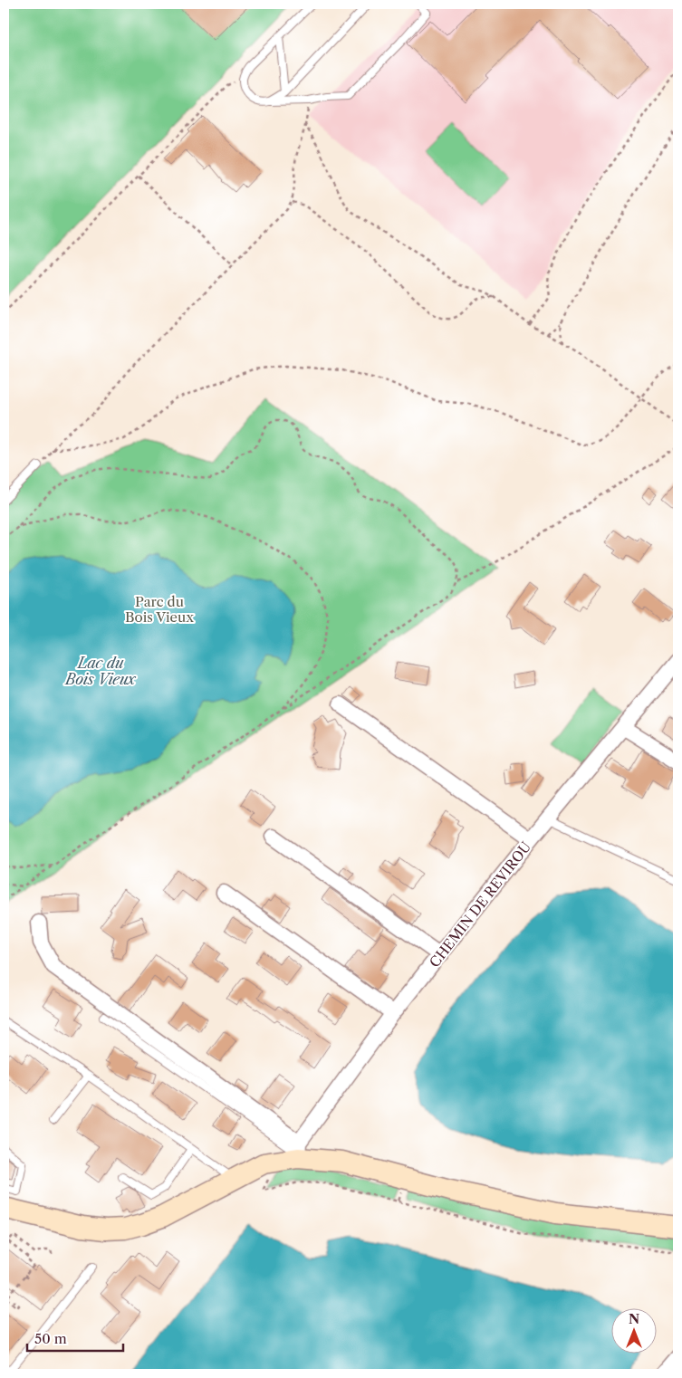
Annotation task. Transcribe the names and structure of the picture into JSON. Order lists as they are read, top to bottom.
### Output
{
  "streets": {
    "street": ["CHEMIN DE REVIROU"]
  },
  "water": ["Lac du Bois Vieux"],
  "parks": ["Parc du Bois Vieux"],
  "scale_bar": "50 m",
  "north": "top"
}
